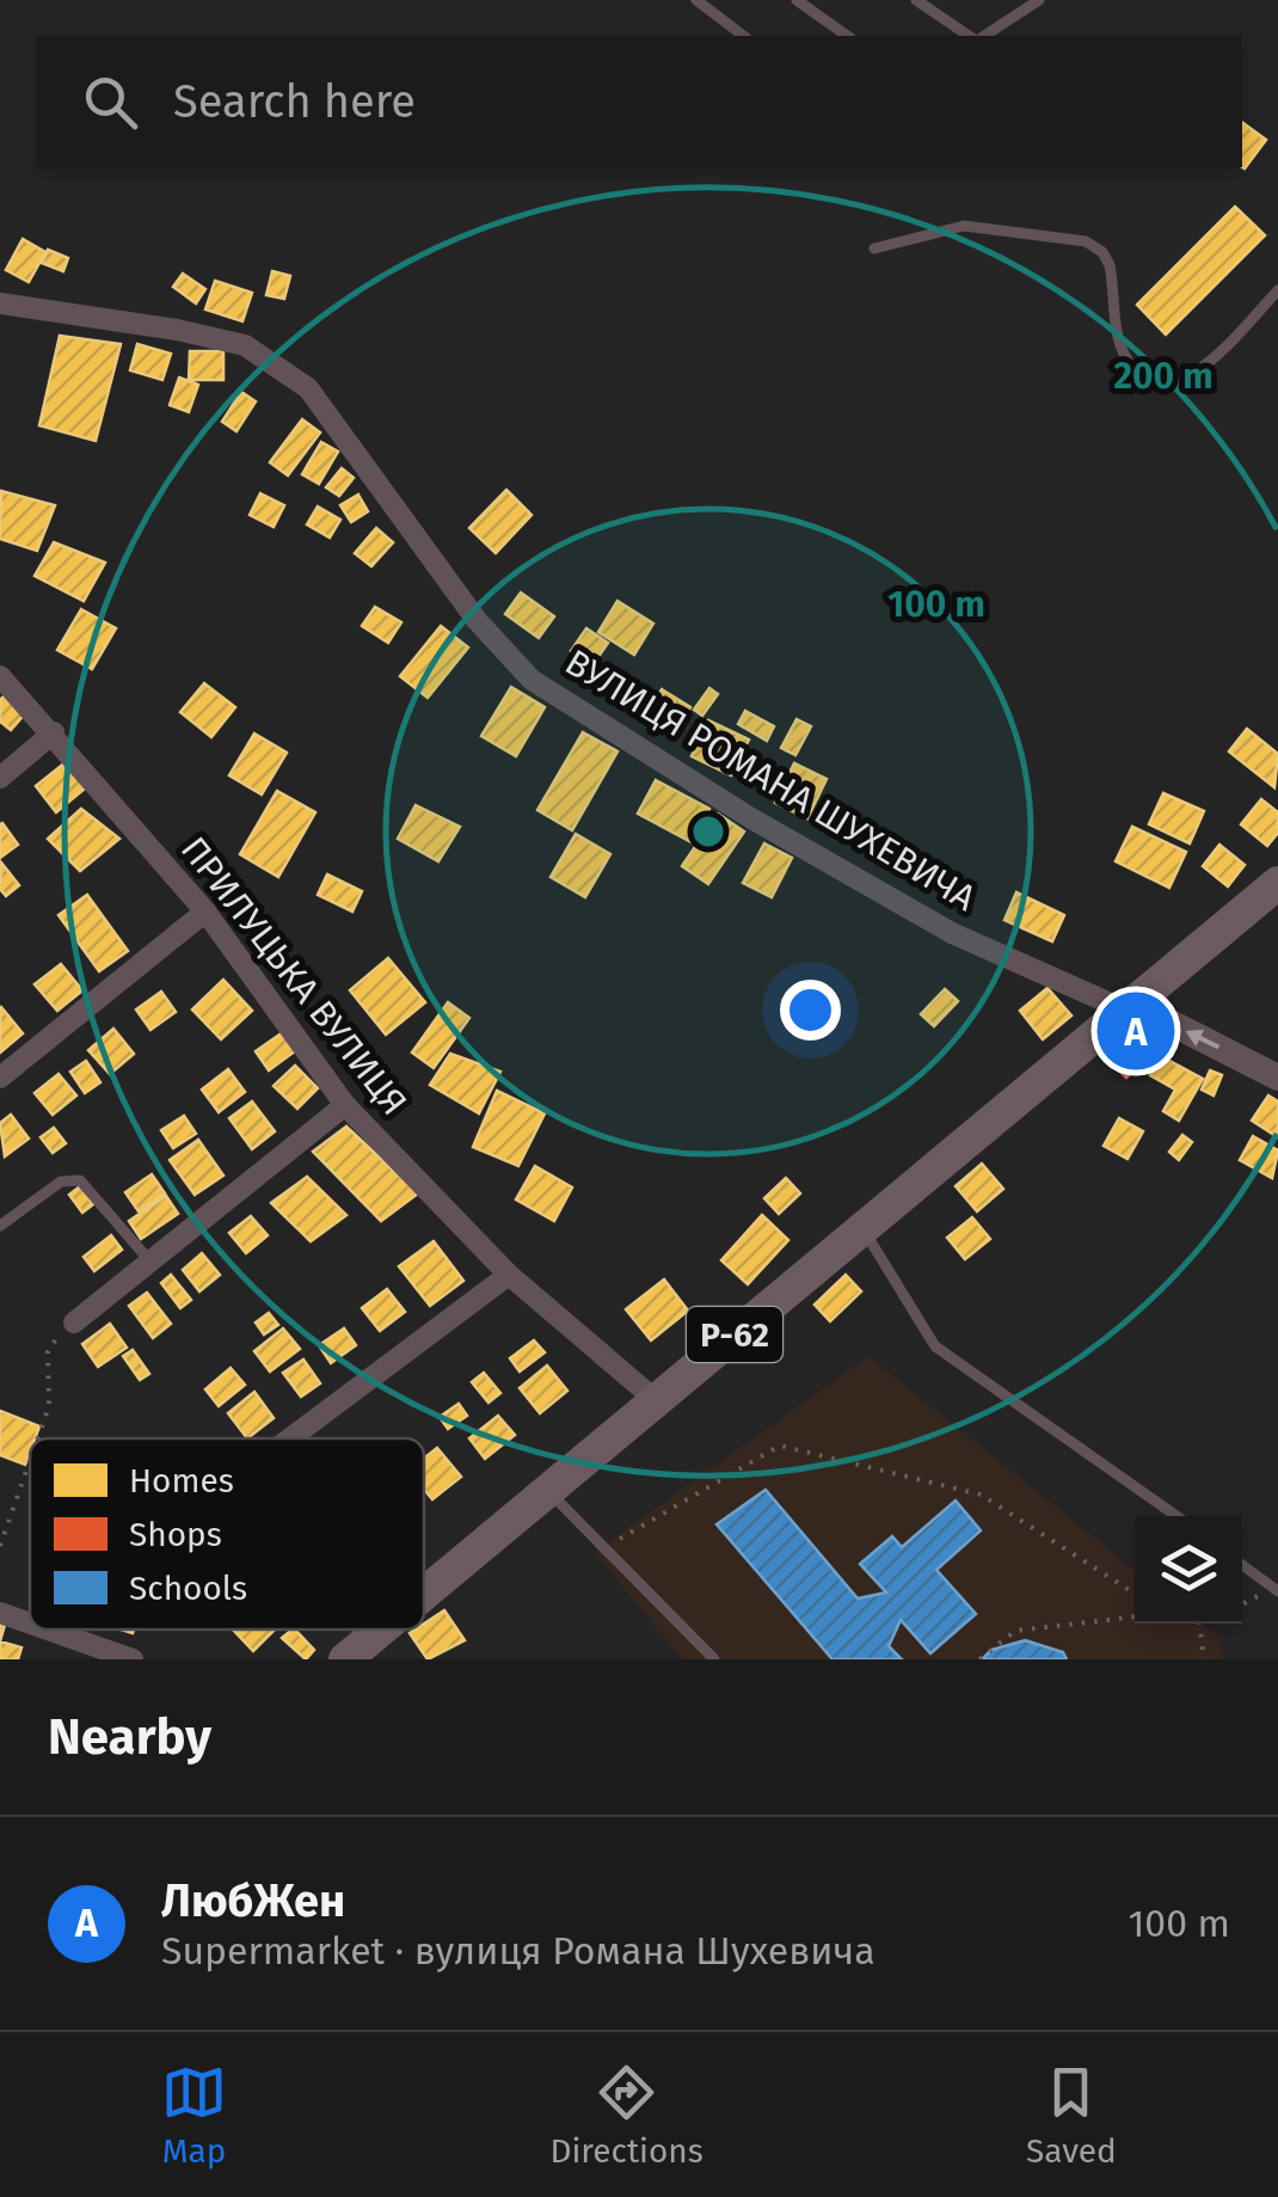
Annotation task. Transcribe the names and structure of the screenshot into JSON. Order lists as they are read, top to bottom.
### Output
{
  "streets": {
    "main road": ["Р-62"],
    "street": ["ВУЛИЦЯ РОМАНА ШУХЕВИЧА", "ПРИЛУЦЬКА ВУЛИЦЯ"]
  },
  "crossings": [
    ["ВУЛИЦЯ РОМАНА ШУХЕВИЧА", "Р-62"],
    ["ПРИЛУЦЬКА ВУЛИЦЯ", "Р-62"]
  ],
  "legend": ["Homes", "Shops", "Schools"],
  "page": {
    "search": "Search here",
    "pins": "A",
    "heading": "Nearby",
    "list": [
      {
        "mark": "A",
        "name": "ЛюбЖен",
        "note": "Supermarket · вулиця Романа Шухевича",
        "value": "100 m"
      }
    ],
    "nav": ["Map", "Directions", "Saved"]
  },
  "rings": ["200 m", "100 m"]
}
